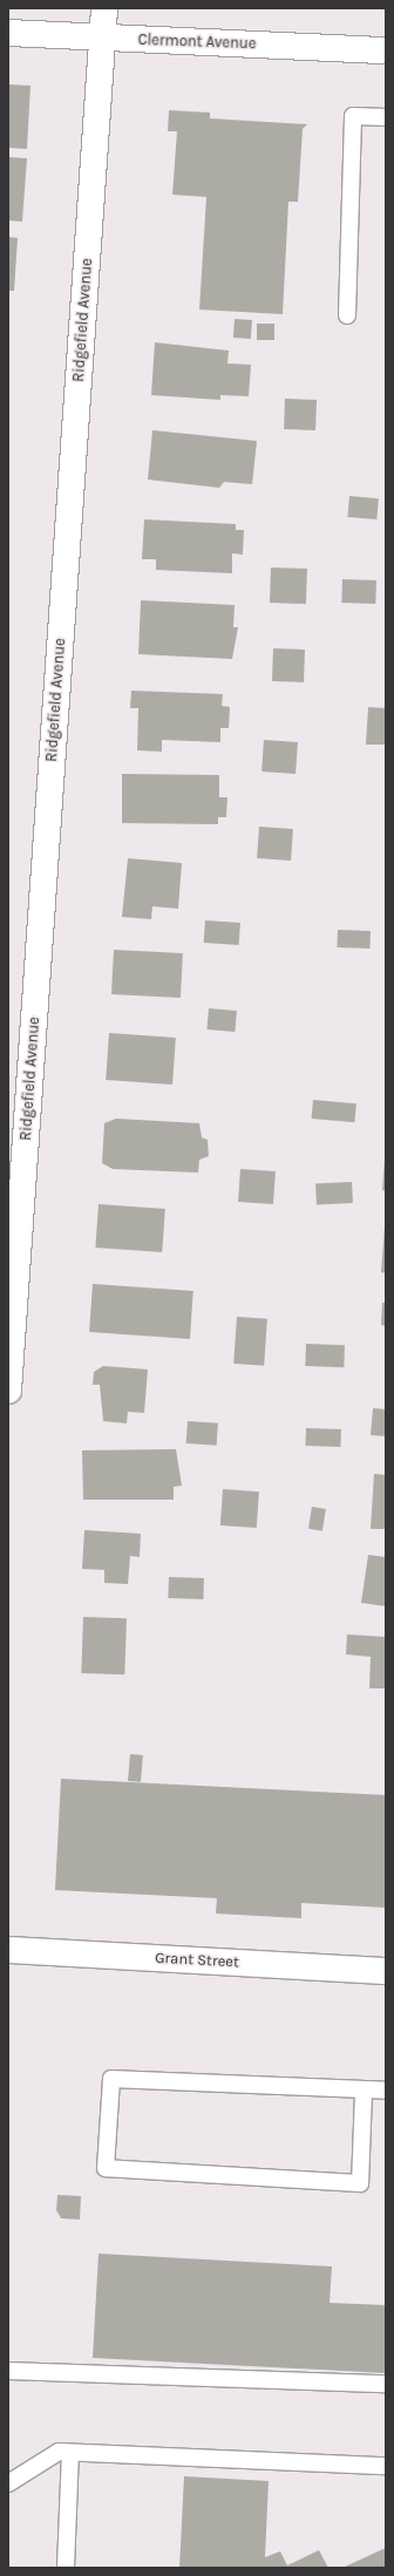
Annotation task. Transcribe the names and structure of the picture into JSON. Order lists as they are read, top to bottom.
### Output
{
  "streets": {
    "street": ["Clermont Avenue", "Ridgefield Avenue", "Grant Street"]
  },
  "crossings": [
    ["Clermont Avenue", "Ridgefield Avenue"]
  ]
}
